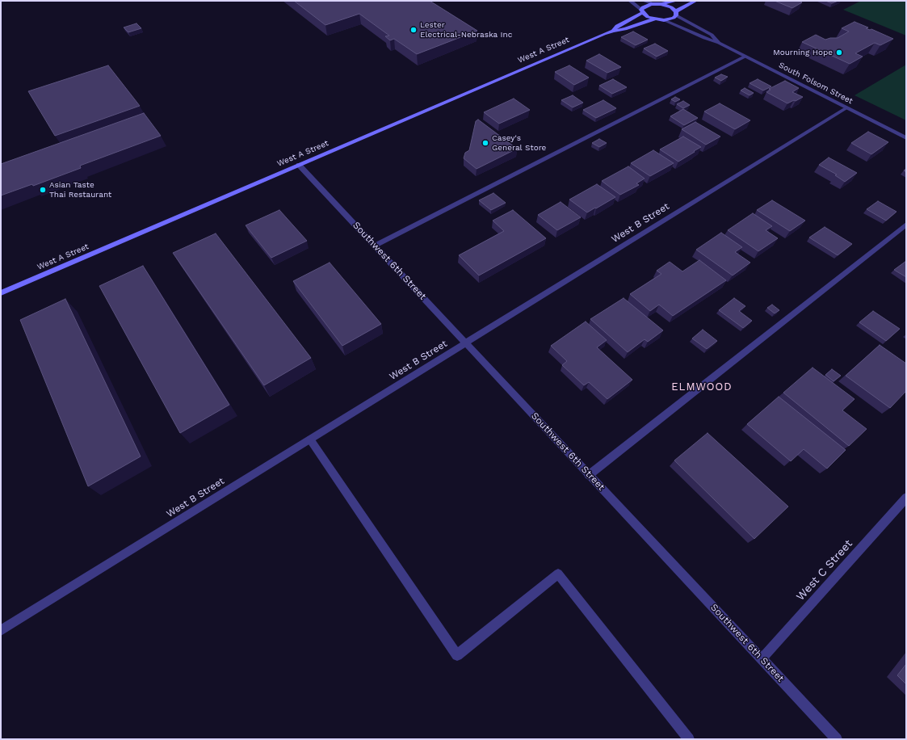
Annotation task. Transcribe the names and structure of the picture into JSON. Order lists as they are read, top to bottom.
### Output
{
  "streets": {
    "main road": ["West A Street"],
    "street": [
      "South Folsom Street",
      "West B Street",
      "Southwest 6th Street",
      "West C Street"
    ]
  },
  "crossings": [
    ["West A Street", "Southwest 6th Street"],
    ["South Folsom Street", "West B Street"],
    ["West B Street", "Southwest 6th Street"],
    ["Southwest 6th Street", "West C Street"]
  ],
  "districts": ["ELMWOOD"],
  "places": [
    "Lester Electrical-Nebraska Inc",
    "Mourning Hope",
    "Casey's General Store",
    "Asian Taste Thai Restaurant"
  ]
}
